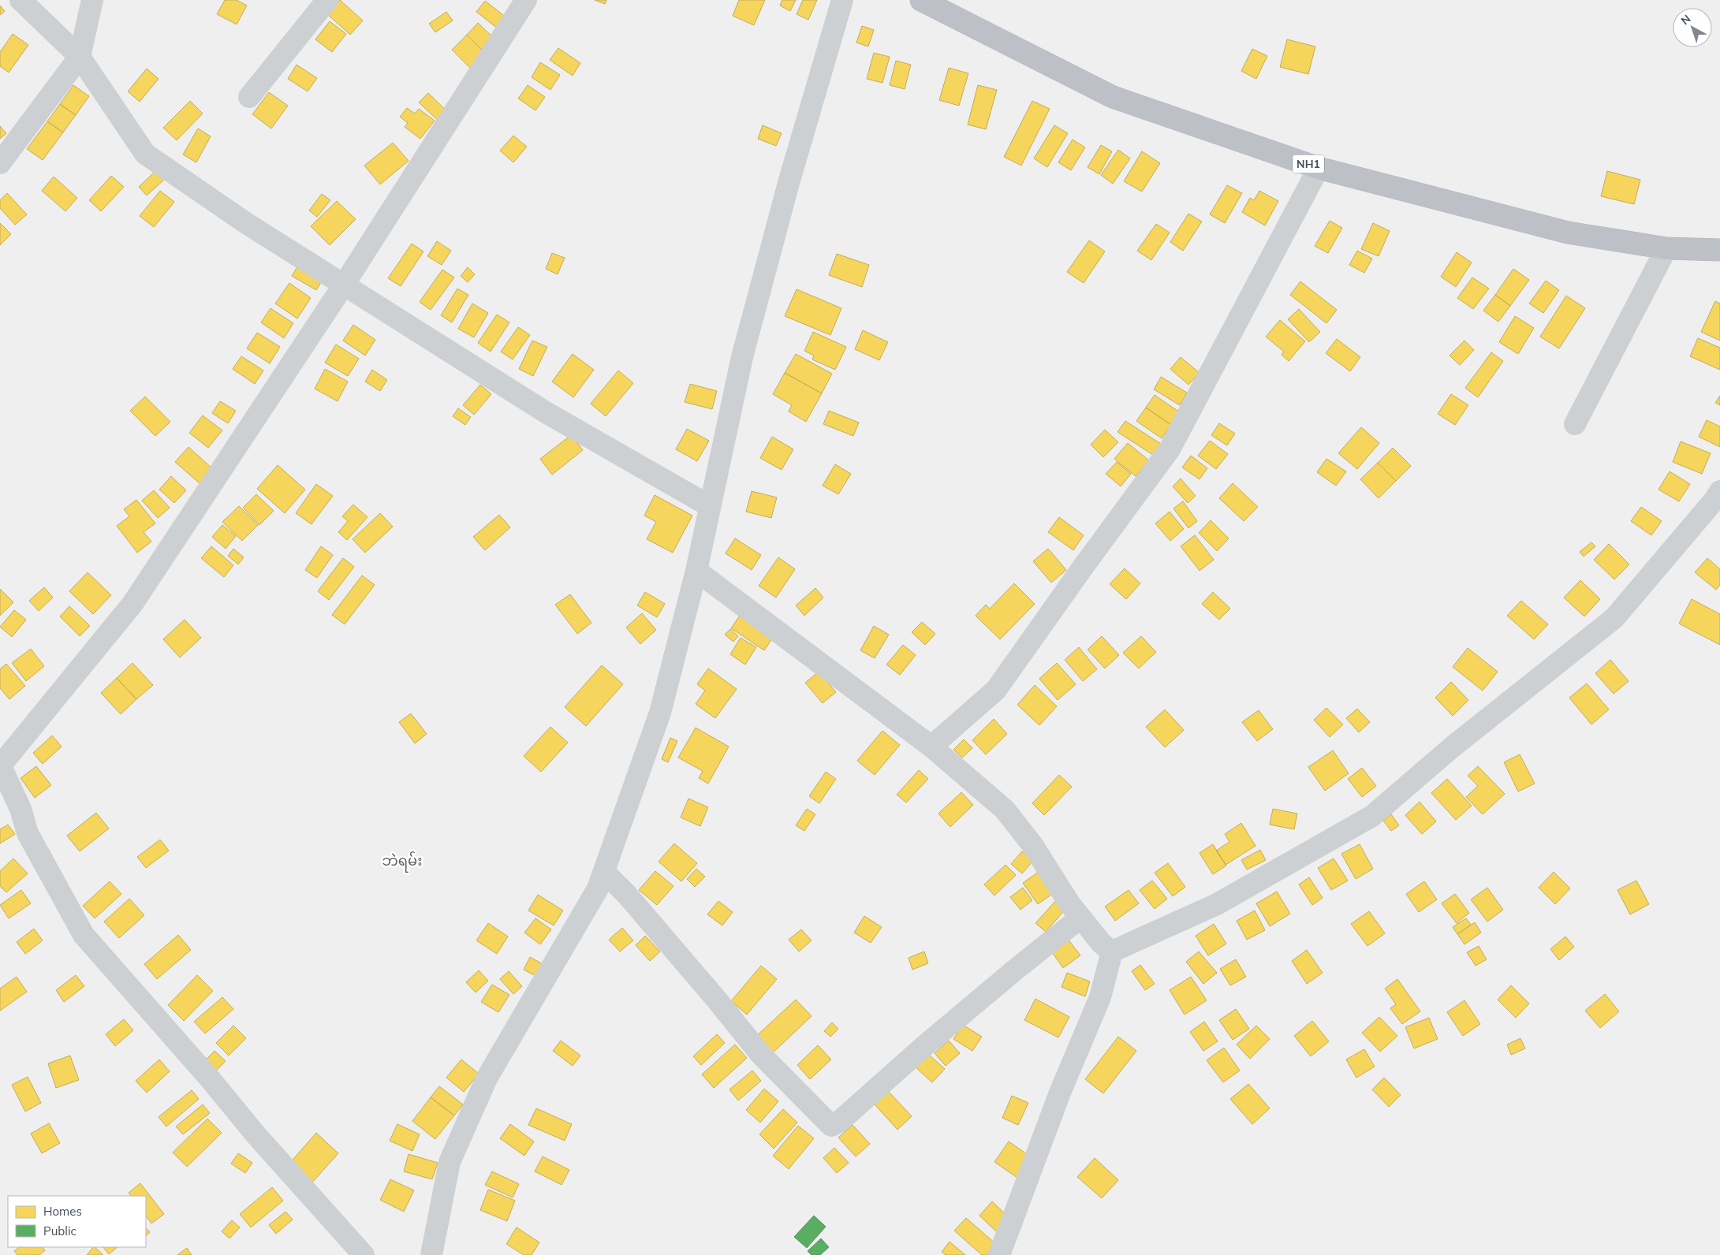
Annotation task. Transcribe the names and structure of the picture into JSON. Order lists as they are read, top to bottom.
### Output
{
  "streets": {
    "highway": ["NH1"]
  },
  "districts": ["ဘဲရမ်း"],
  "legend": ["Homes", "Public"],
  "north": "top left"
}
